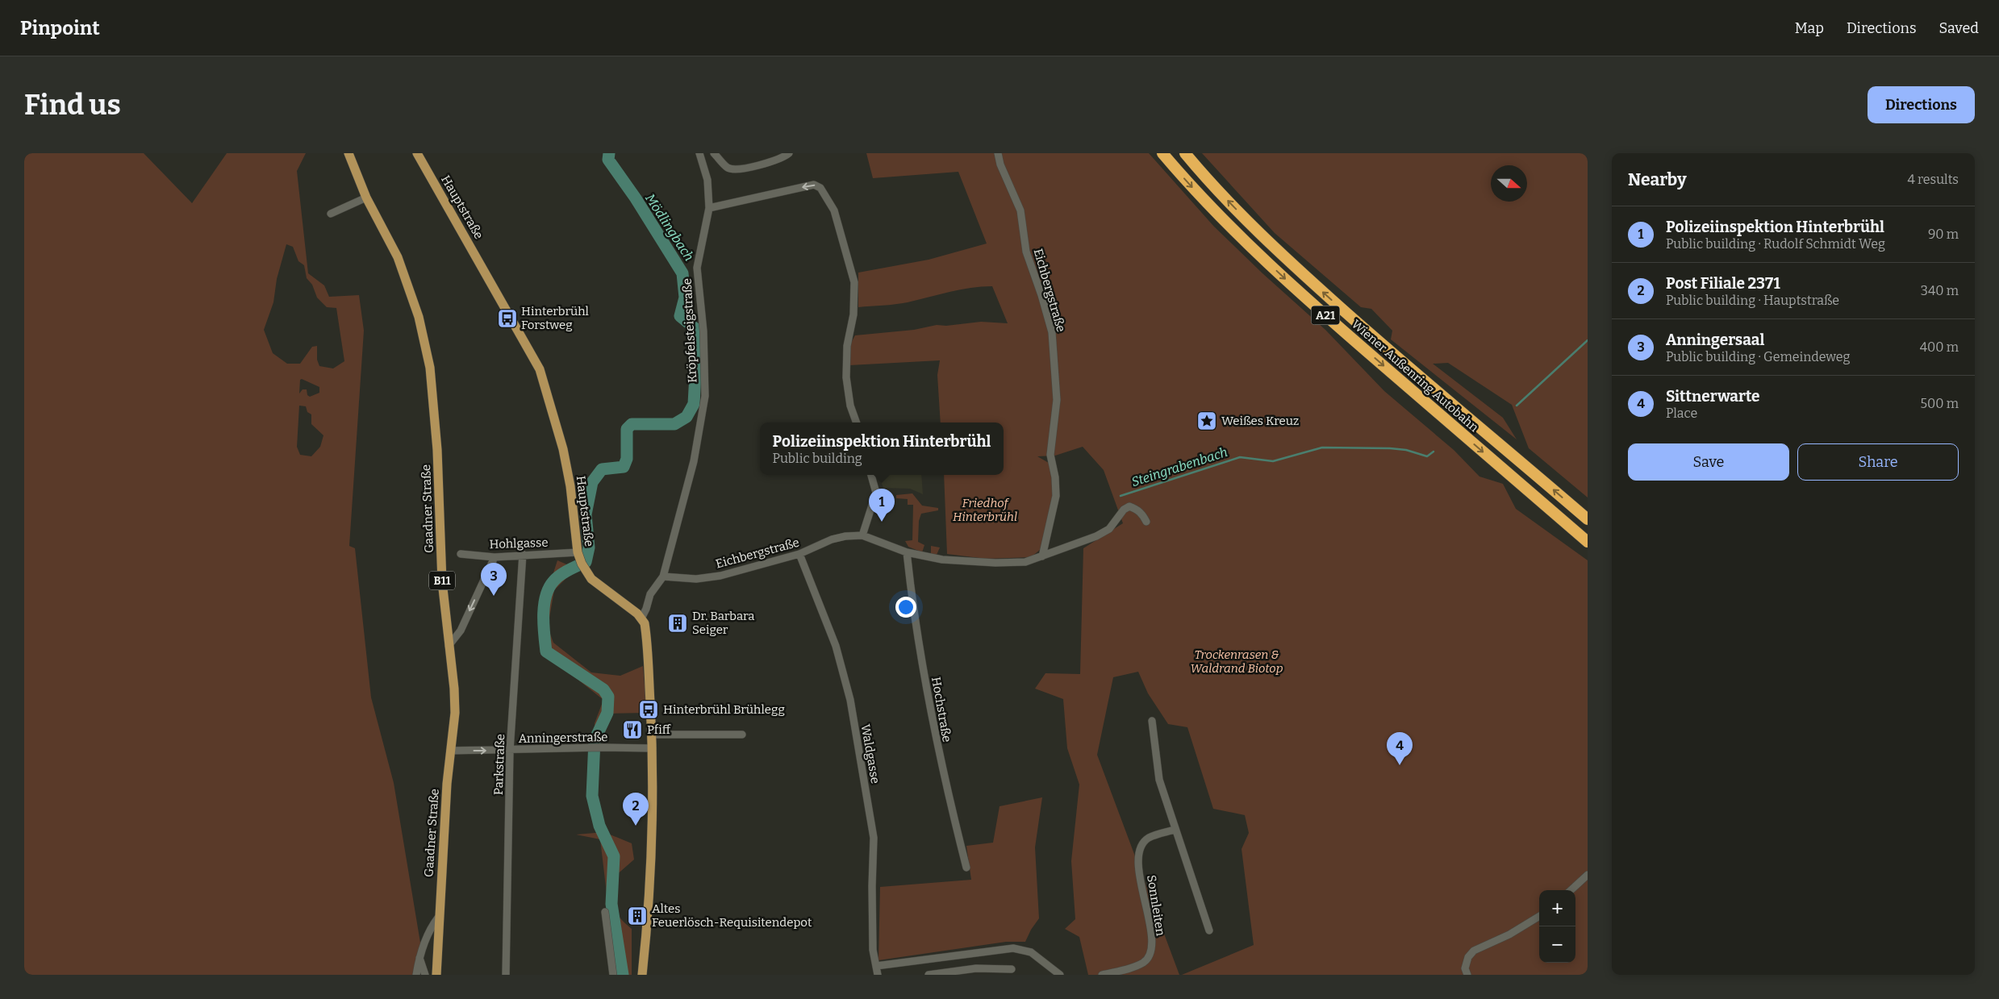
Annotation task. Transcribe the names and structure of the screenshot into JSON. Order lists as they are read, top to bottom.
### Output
{
  "streets": {
    "highway": ["A21", "Wiener Außenring Autobahn"],
    "main road": ["Hauptstraße", "Gaadner Straße", "B11"],
    "street": [
      "Eichbergstraße",
      "Kröpfelsteigstraße",
      "Hohlgasse",
      "Hochstraße",
      "Anningerstraße",
      "Waldgasse",
      "Parkstraße",
      "Sonnleiten"
    ]
  },
  "crossings": [
    ["Hauptstraße", "Hohlgasse"],
    ["Eichbergstraße", "Kröpfelsteigstraße"],
    ["Eichbergstraße", "Hochstraße"],
    ["Eichbergstraße", "Waldgasse"],
    ["Gaadner Straße", "Anningerstraße"],
    ["Hohlgasse", "Parkstraße"],
    ["Anningerstraße", "Parkstraße"]
  ],
  "water": ["Mödlingbach", "Steingrabenbach"],
  "parks": ["Friedhof Hinterbrühl", "Trockenrasen & Waldrand Biotop"],
  "places": {
    "bus stop": ["Hinterbrühl Forstweg", "Hinterbrühl Brühlegg"],
    "place": ["Weißes Kreuz"],
    "building": ["Dr. Barbara Seiger", "Altes Feuerlösch-Requisitendepot"],
    "restaurant": ["Pfiff"]
  },
  "north": "right",
  "page": {
    "header": "Pinpoint",
    "nav": ["Map", "Directions", "Saved"],
    "buttons": [
      "Directions",
      ["Save", "Share"]
    ],
    "title": "Find us",
    "heading": ["Nearby", "4 results"],
    "list": [
      {
        "mark": "1",
        "name": "Polizeiinspektion Hinterbrühl",
        "note": "Public building · Rudolf Schmidt Weg",
        "value": "90 m"
      },
      {
        "mark": "2",
        "name": "Post Filiale 2371",
        "note": "Public building · Hauptstraße",
        "value": "340 m"
      },
      {
        "mark": "3",
        "name": "Anningersaal",
        "note": "Public building · Gemeindeweg",
        "value": "400 m"
      },
      {
        "mark": "4",
        "name": "Sittnerwarte",
        "note": "Place",
        "value": "500 m"
      }
    ],
    "popup": ["Polizeiinspektion Hinterbrühl", "Public building"],
    "pins": [
      "1",
      "3",
      "4",
      "2"
    ],
    "map_buttons": ["+", "−"]
  }
}
